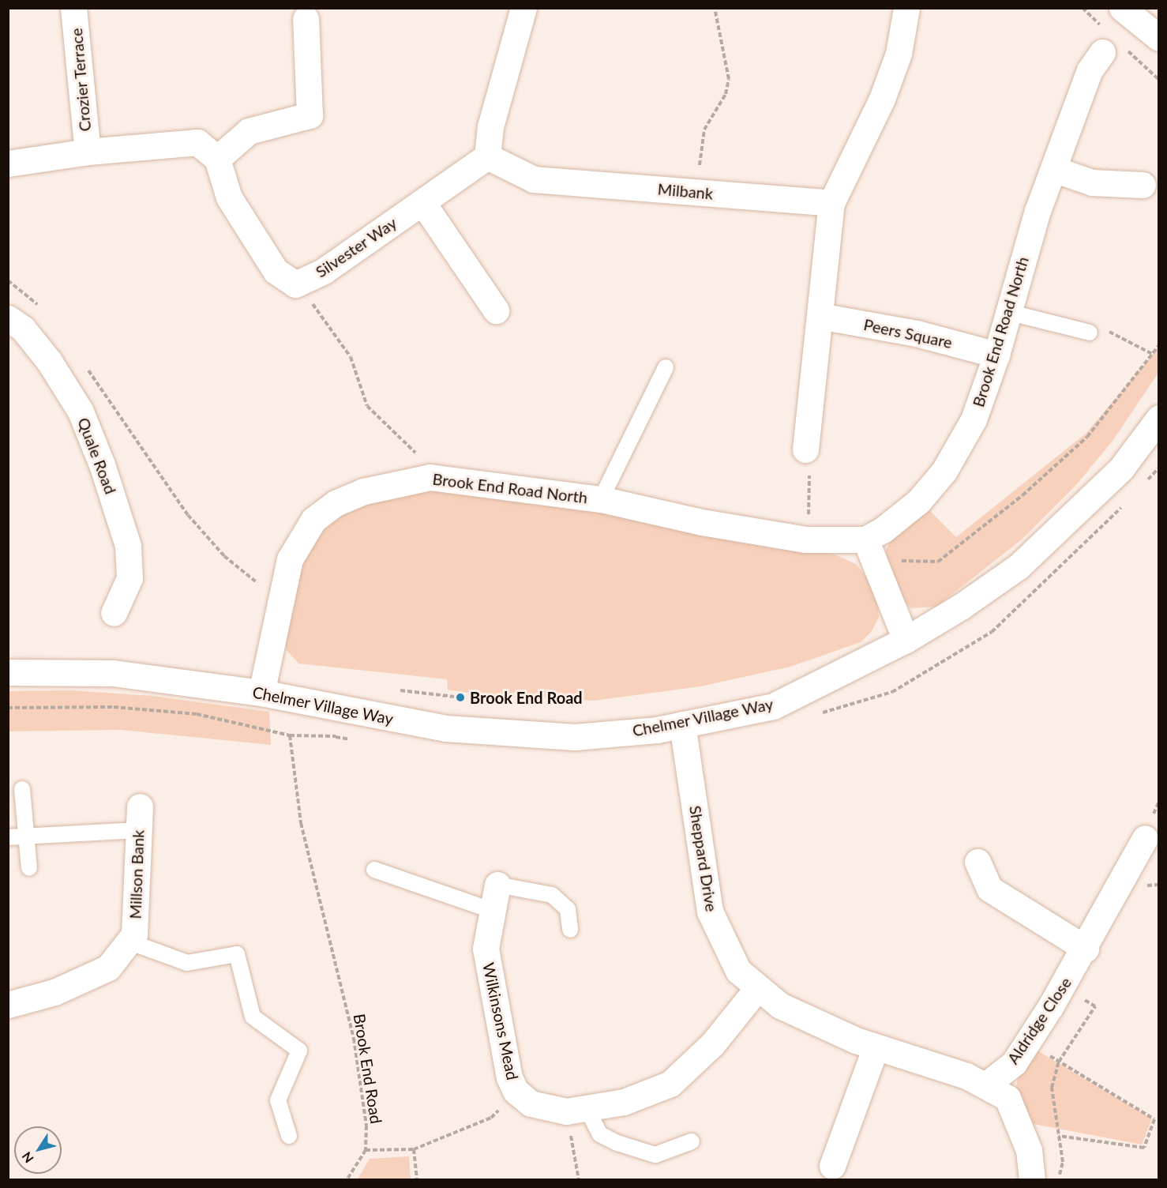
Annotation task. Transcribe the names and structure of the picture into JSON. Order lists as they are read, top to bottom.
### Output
{
  "streets": {
    "street": [
      "Crozier Terrace",
      "Milbank",
      "Silvester Way",
      "Brook End Road North",
      "Peers Square",
      "Quale Road",
      "Chelmer Village Way",
      "Sheppard Drive",
      "Millson Bank",
      "Aldridge Close",
      "Wilkinsons Mead"
    ],
    "path": ["Brook End Road"]
  },
  "crossings": [
    ["Milbank", "Silvester Way"],
    ["Brook End Road North", "Peers Square"],
    ["Brook End Road North", "Chelmer Village Way"],
    ["Chelmer Village Way", "Sheppard Drive"],
    ["Sheppard Drive", "Aldridge Close"],
    ["Sheppard Drive", "Wilkinsons Mead"]
  ],
  "places": ["Brook End Road"],
  "north": "bottom left"
}
